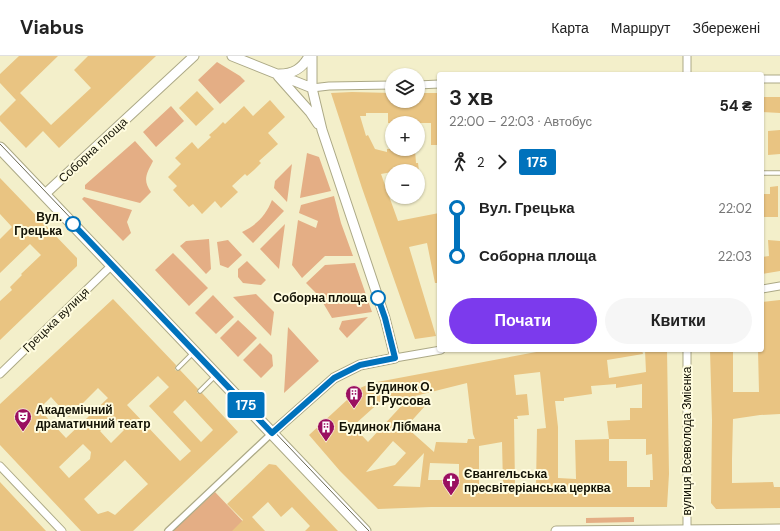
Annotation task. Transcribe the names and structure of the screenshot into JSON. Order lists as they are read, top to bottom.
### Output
{
  "streets": {
    "street": ["Соборна площа", "Грецька вулиця", "вулиця Всеволода Змієнка"]
  },
  "places": {
    "other": ["Вул. Грецька", "Соборна площа"],
    "building": ["Будинок О. П. Руссова", "Будинок Лібмана"],
    "theatre": ["Академічний драматичний театр"],
    "church": ["Євангельська пресвітеріанська церква"]
  },
  "lines": ["bus line 175"],
  "page": {
    "header": "Viabus",
    "nav": ["Карта", "Маршрут", "Збережені"],
    "on_map": "175",
    "map_buttons": ["+", "−"],
    "heading": ["3 хв", "22:00 – 22:03 · Автобус", "54 ₴"],
    "legs": ["2", "175"],
    "list": [
      {
        "name": "Вул. Грецька",
        "value": "22:02"
      },
      {
        "name": "Соборна площа",
        "value": "22:03"
      }
    ],
    "buttons": ["Почати", "Квитки"]
  }
}
